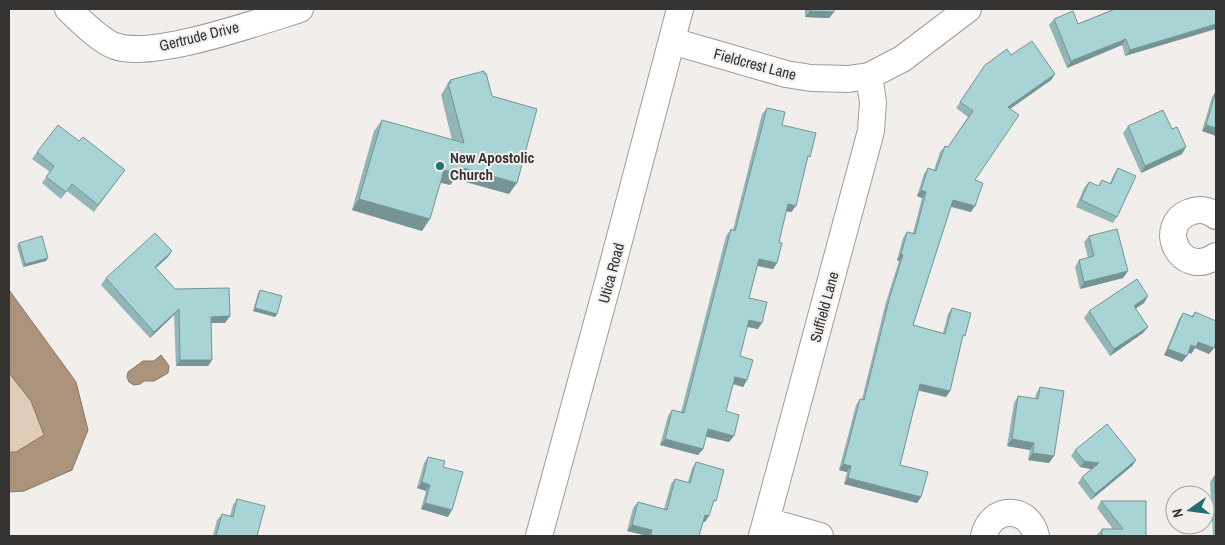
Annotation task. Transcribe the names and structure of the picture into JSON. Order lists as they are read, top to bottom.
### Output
{
  "streets": {
    "street": [
      "Gertrude Drive",
      "Fieldcrest Lane",
      "Utica Road",
      "Suffield Lane"
    ]
  },
  "crossings": [
    ["Fieldcrest Lane", "Utica Road"],
    ["Fieldcrest Lane", "Suffield Lane"]
  ],
  "places": ["New Apostolic Church"],
  "north": "left"
}
